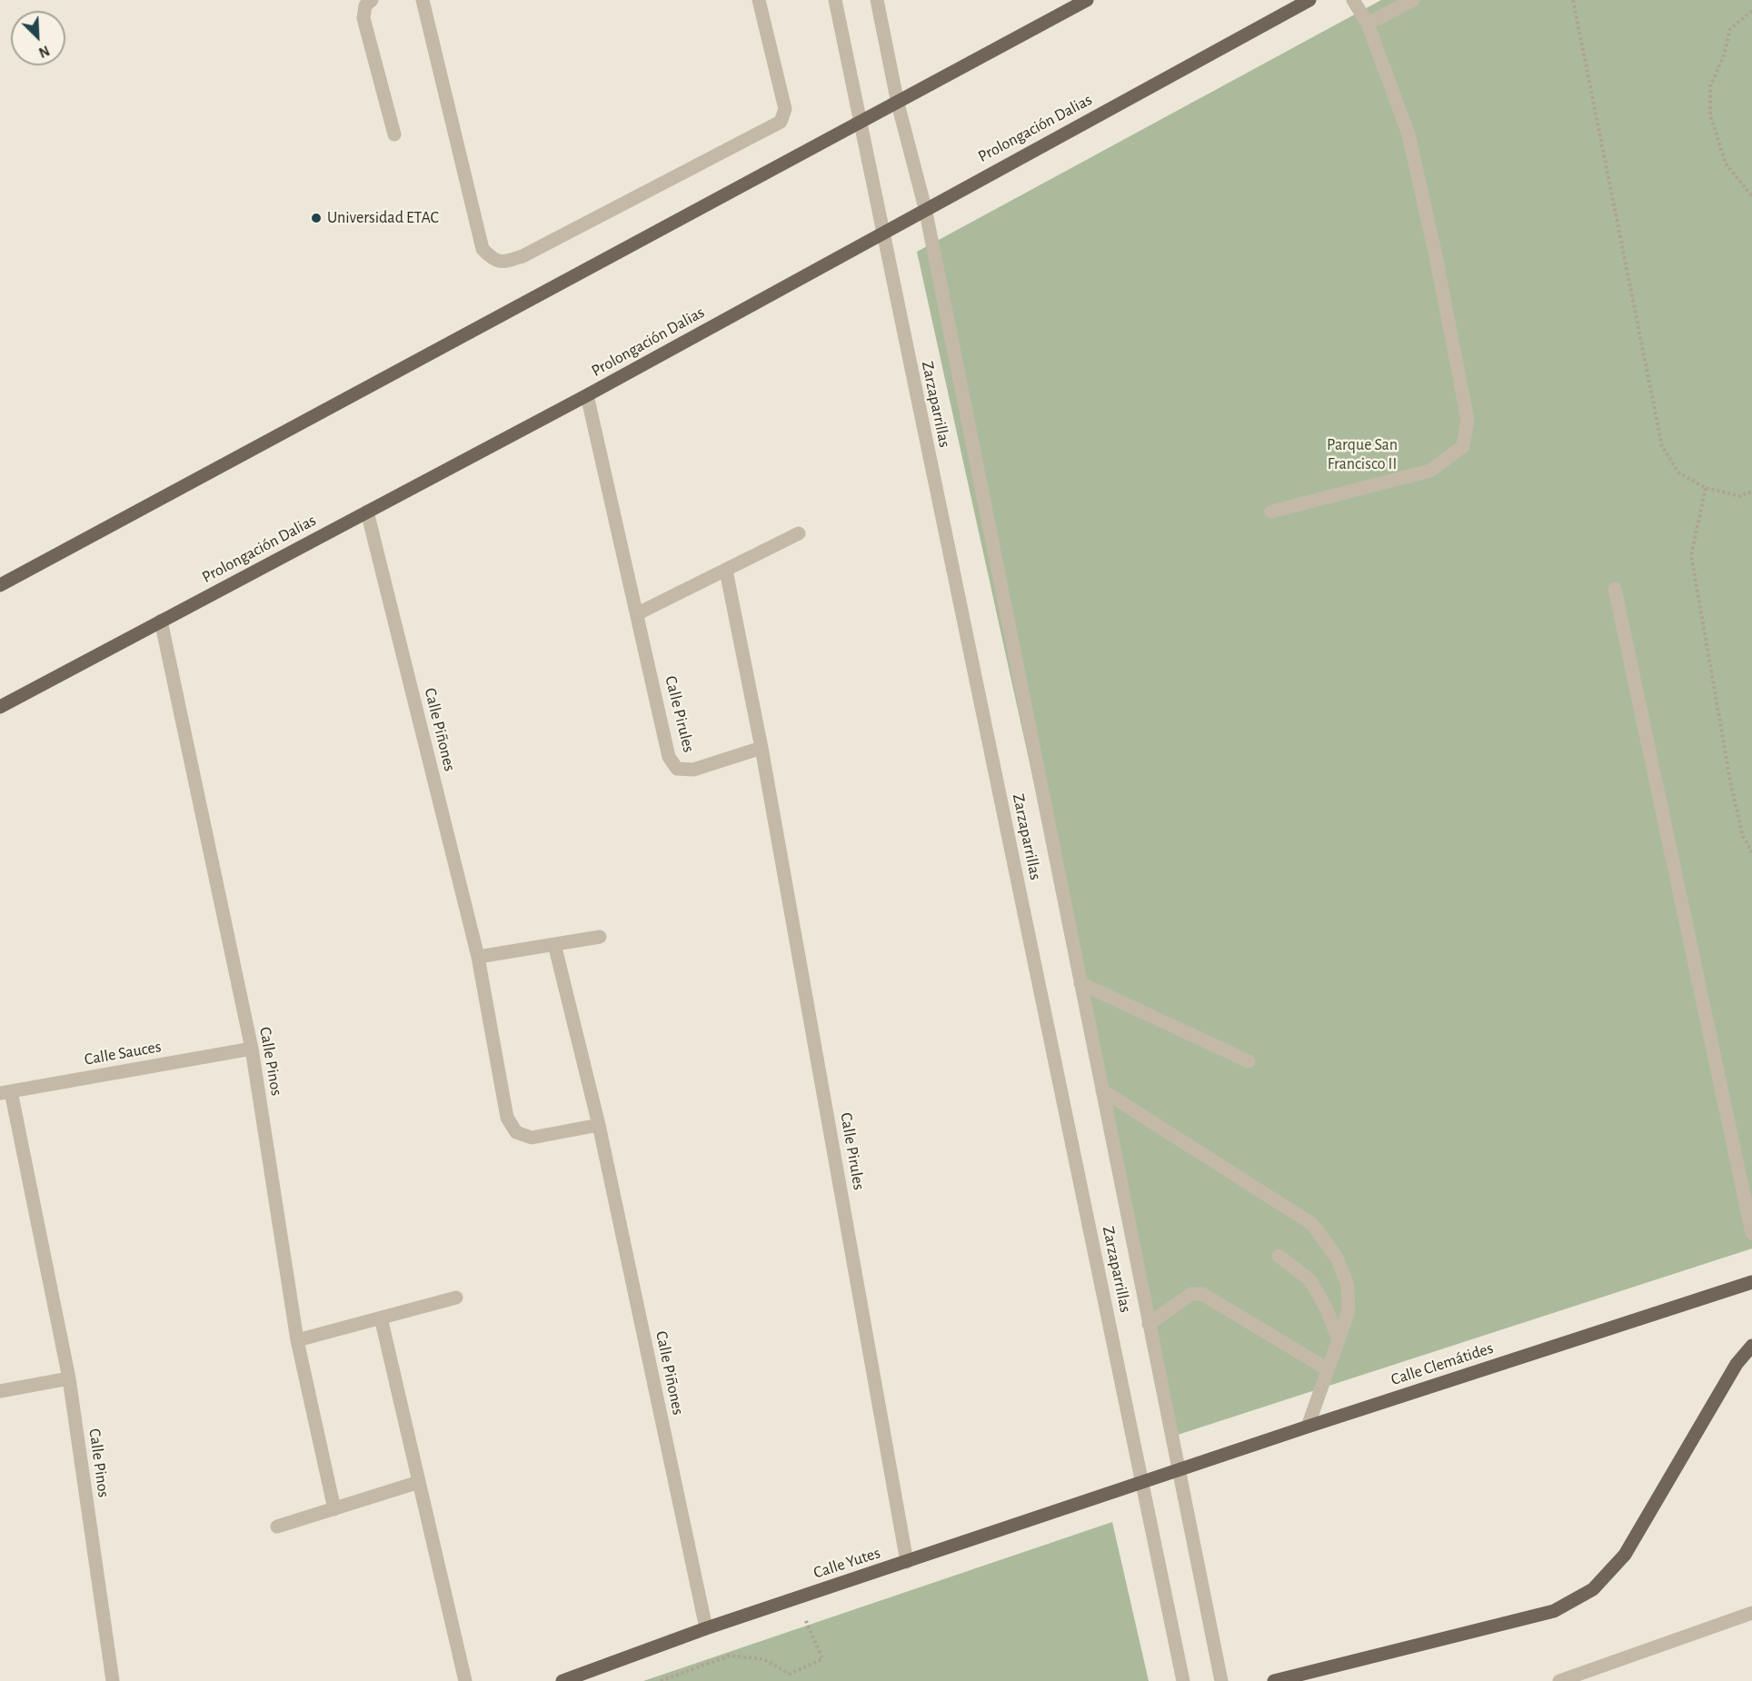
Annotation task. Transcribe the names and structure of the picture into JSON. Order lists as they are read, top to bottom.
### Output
{
  "streets": {
    "main road": ["Prolongación Dalias", "Calle Clemátides", "Calle Yutes"],
    "street": [
      "Zarzaparrillas",
      "Calle Pirules",
      "Calle Piñones",
      "Calle Sauces",
      "Calle Pinos"
    ]
  },
  "crossings": [
    ["Prolongación Dalias", "Zarzaparrillas"],
    ["Prolongación Dalias", "Calle Pirules"],
    ["Prolongación Dalias", "Calle Piñones"],
    ["Prolongación Dalias", "Calle Pinos"],
    ["Zarzaparrillas", "Calle Clemátides"],
    ["Zarzaparrillas", "Calle Yutes"],
    ["Calle Pirules", "Calle Yutes"],
    ["Calle Piñones", "Calle Yutes"],
    ["Calle Sauces", "Calle Pinos"],
    ["Calle Clemátides", "Calle Yutes"]
  ],
  "parks": ["Parque San Francisco II"],
  "places": ["Universidad ETAC"],
  "north": "bottom right"
}
